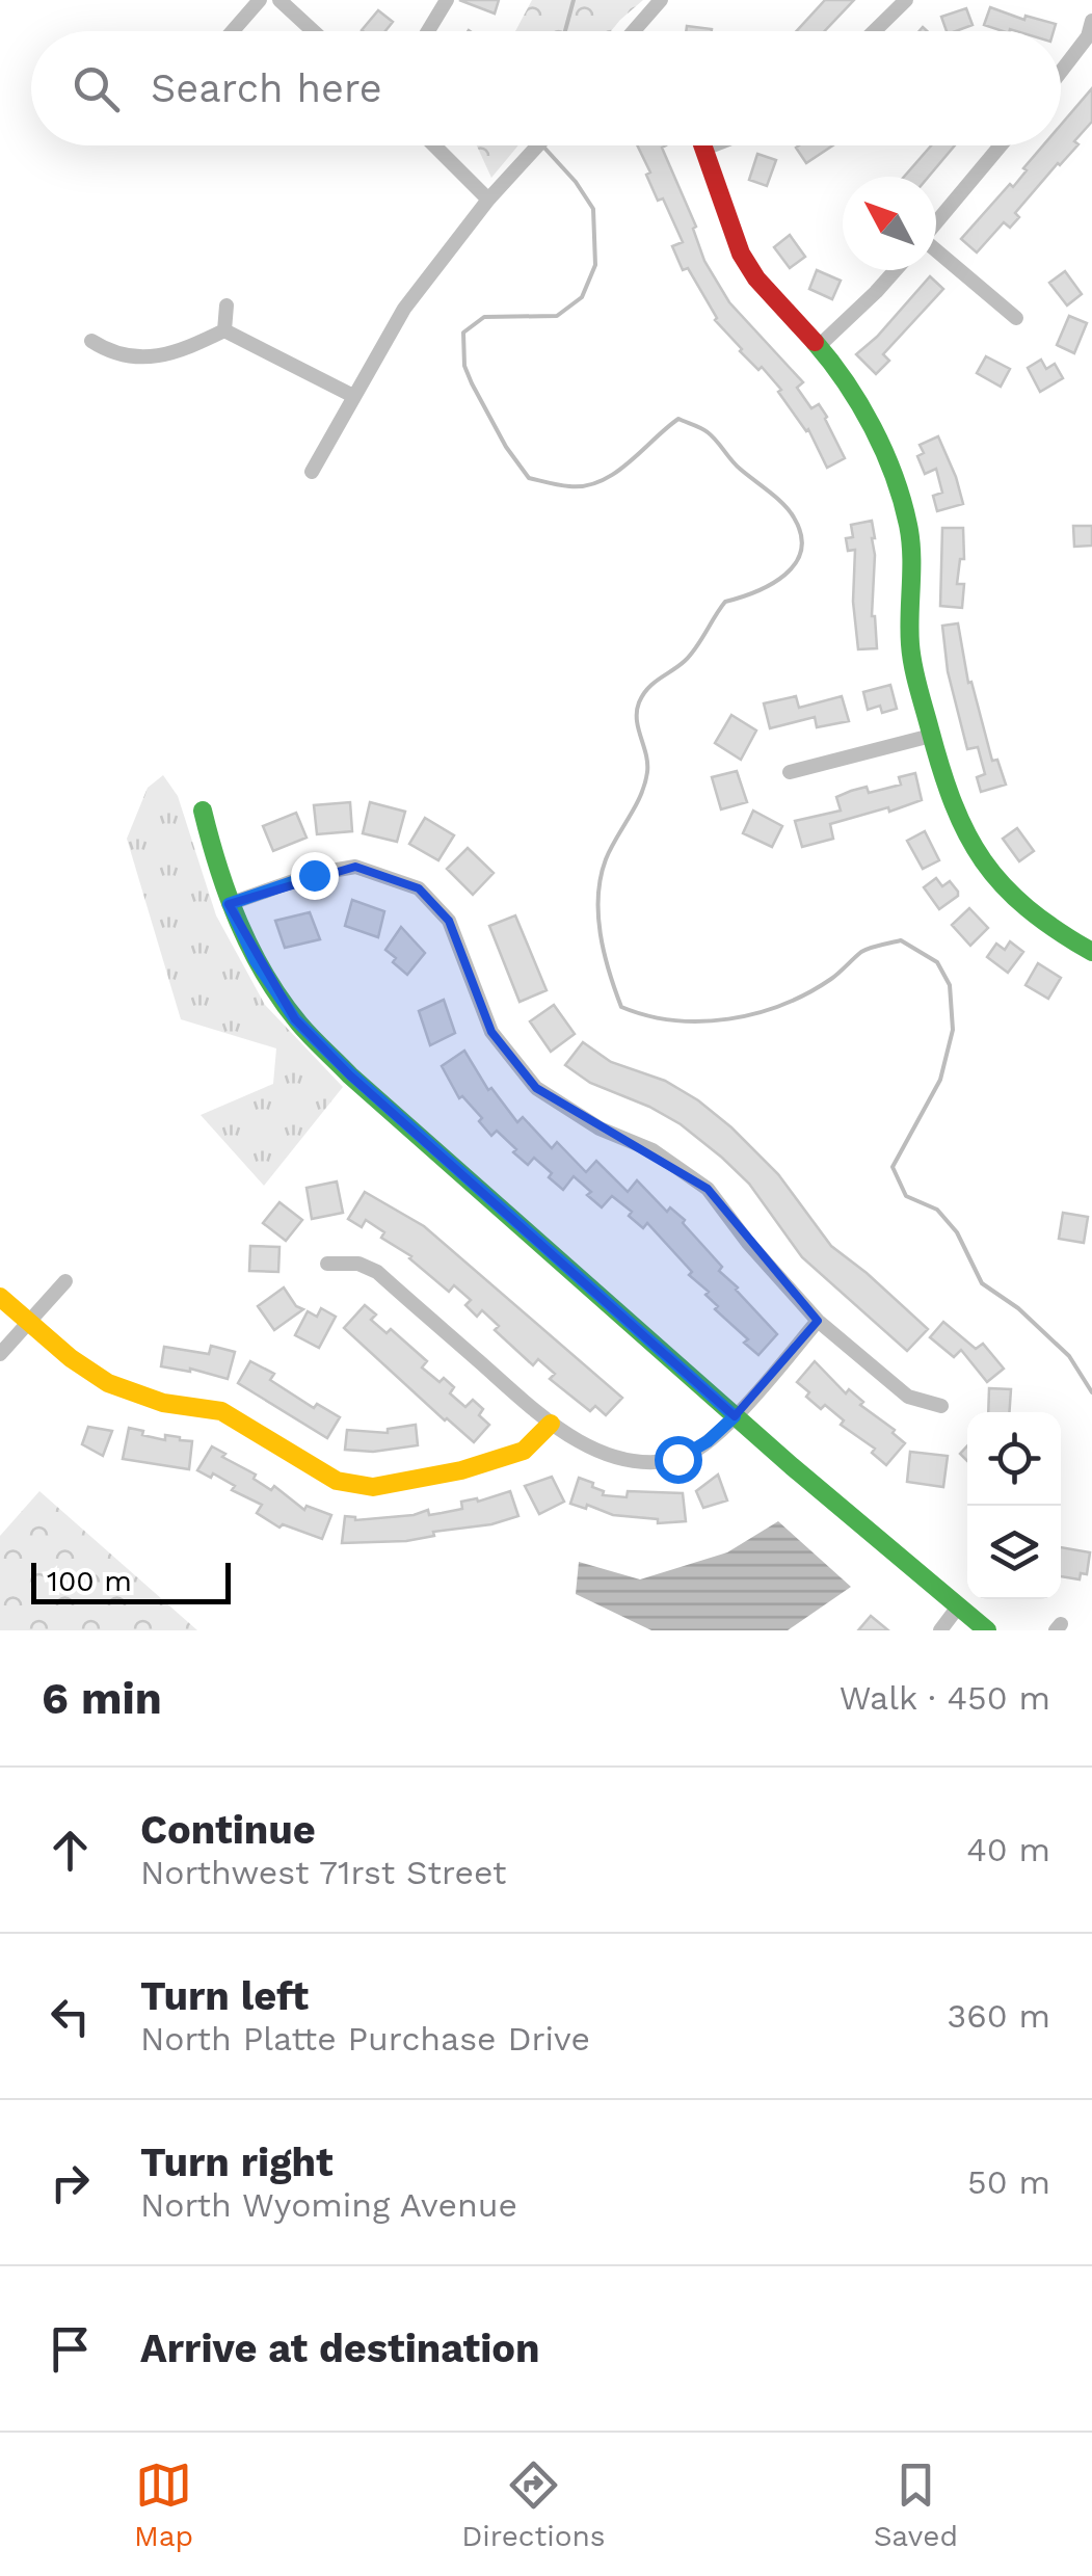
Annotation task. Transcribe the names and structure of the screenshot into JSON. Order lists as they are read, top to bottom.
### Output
{
  "scale_bar": "100 m",
  "north": "top left",
  "page": {
    "search": "Search here",
    "scale": "100 m",
    "heading": ["6 min", "Walk · 450 m"],
    "list": [
      ["Continue", "Northwest 71rst Street", "40 m"],
      ["Turn left", "North Platte Purchase Drive", "360 m"],
      ["Turn right", "North Wyoming Avenue", "50 m"],
      "Arrive at destination"
    ],
    "nav": ["Map", "Directions", "Saved"]
  }
}
